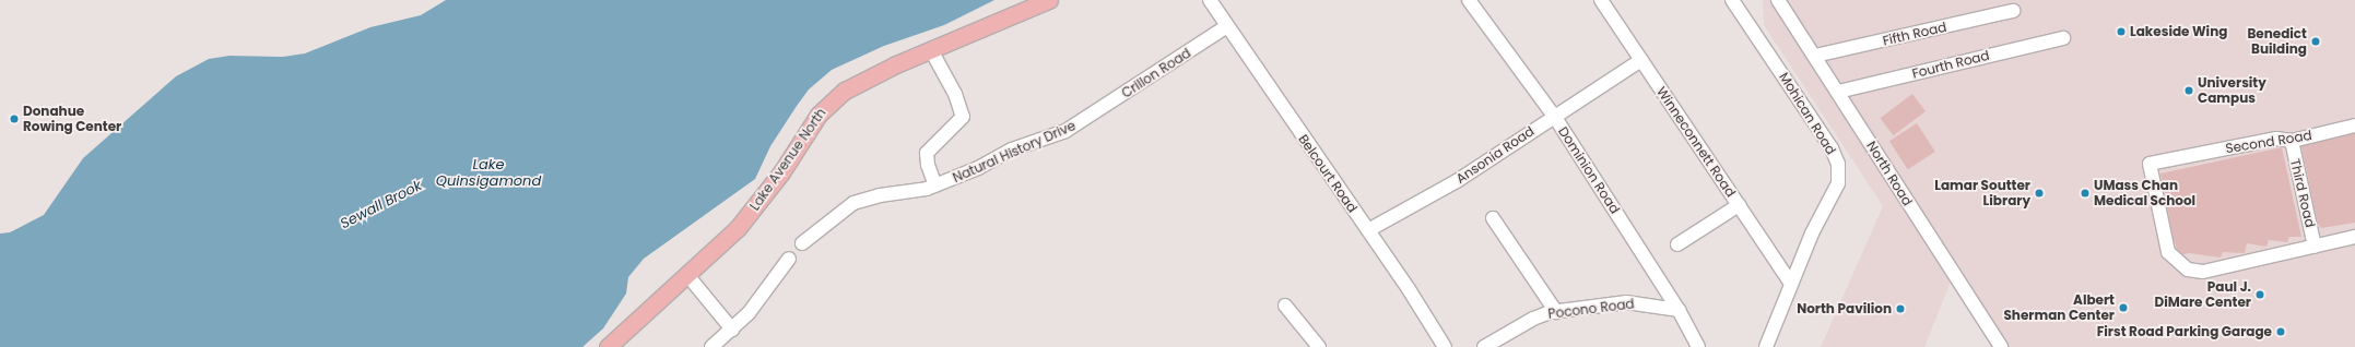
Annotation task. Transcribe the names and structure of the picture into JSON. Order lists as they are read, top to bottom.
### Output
{
  "streets": {
    "main road": ["Lake Avenue North"],
    "street": [
      "Fifth Road",
      "Fourth Road",
      "Crillon Road",
      "Mohican Road",
      "Winneconnett Road",
      "Second Road",
      "Natural History Drive",
      "Ansonia Road",
      "Dominion Road",
      "Belcourt Road",
      "North Road",
      "Third Road",
      "Pocono Road"
    ]
  },
  "crossings": [
    ["Fifth Road", "North Road"],
    ["Fourth Road", "North Road"],
    ["Crillon Road", "Natural History Drive"],
    ["Crillon Road", "Belcourt Road"],
    ["Mohican Road", "Winneconnett Road"],
    ["Winneconnett Road", "Ansonia Road"],
    ["Second Road", "Third Road"],
    ["Ansonia Road", "Dominion Road"],
    ["Ansonia Road", "Belcourt Road"],
    ["Dominion Road", "Pocono Road"]
  ],
  "water": ["Lake Quinsigamond", "Sewall Brook"],
  "places": [
    "Lakeside Wing",
    "Benedict Building",
    "University Campus",
    "Donahue Rowing Center",
    "Lamar Soutter Library",
    "UMass Chan Medical School",
    "Paul J. DiMare Center",
    "Albert Sherman Center",
    "North Pavilion",
    "First Road Parking Garage"
  ]
}
